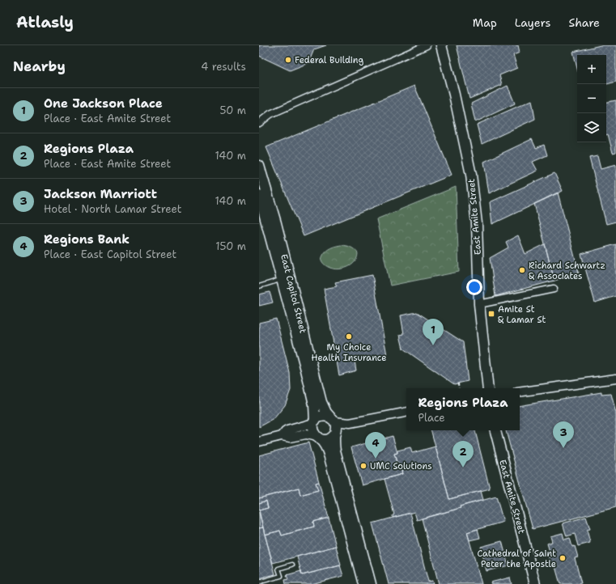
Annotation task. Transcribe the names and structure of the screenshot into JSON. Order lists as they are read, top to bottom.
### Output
{
  "streets": {
    "main road": ["East Amite Street", "East Capitol Street"]
  },
  "places": {
    "other": [
      "Federal Building",
      "Richard Schwartz & Associates",
      "My Choice Health Insurance",
      "UMC Solutions",
      "Cathedral of Saint Peter the Apostle"
    ],
    "transit": ["Amite St & Lamar St"]
  },
  "page": {
    "header": "Atlasly",
    "nav": ["Map", "Layers", "Share"],
    "heading": ["Nearby", "4 results"],
    "map_buttons": ["+", "−"],
    "list": [
      {
        "mark": "1",
        "name": "One Jackson Place",
        "note": "Place · East Amite Street",
        "value": "50 m"
      },
      {
        "mark": "2",
        "name": "Regions Plaza",
        "note": "Place · East Amite Street",
        "value": "140 m"
      },
      {
        "mark": "3",
        "name": "Jackson Marriott",
        "note": "Hotel · North Lamar Street",
        "value": "140 m"
      },
      {
        "mark": "4",
        "name": "Regions Bank",
        "note": "Place · East Capitol Street",
        "value": "150 m"
      }
    ],
    "pins": [
      "1",
      "3",
      "4",
      "2"
    ],
    "popup": ["Regions Plaza", "Place"]
  }
}
